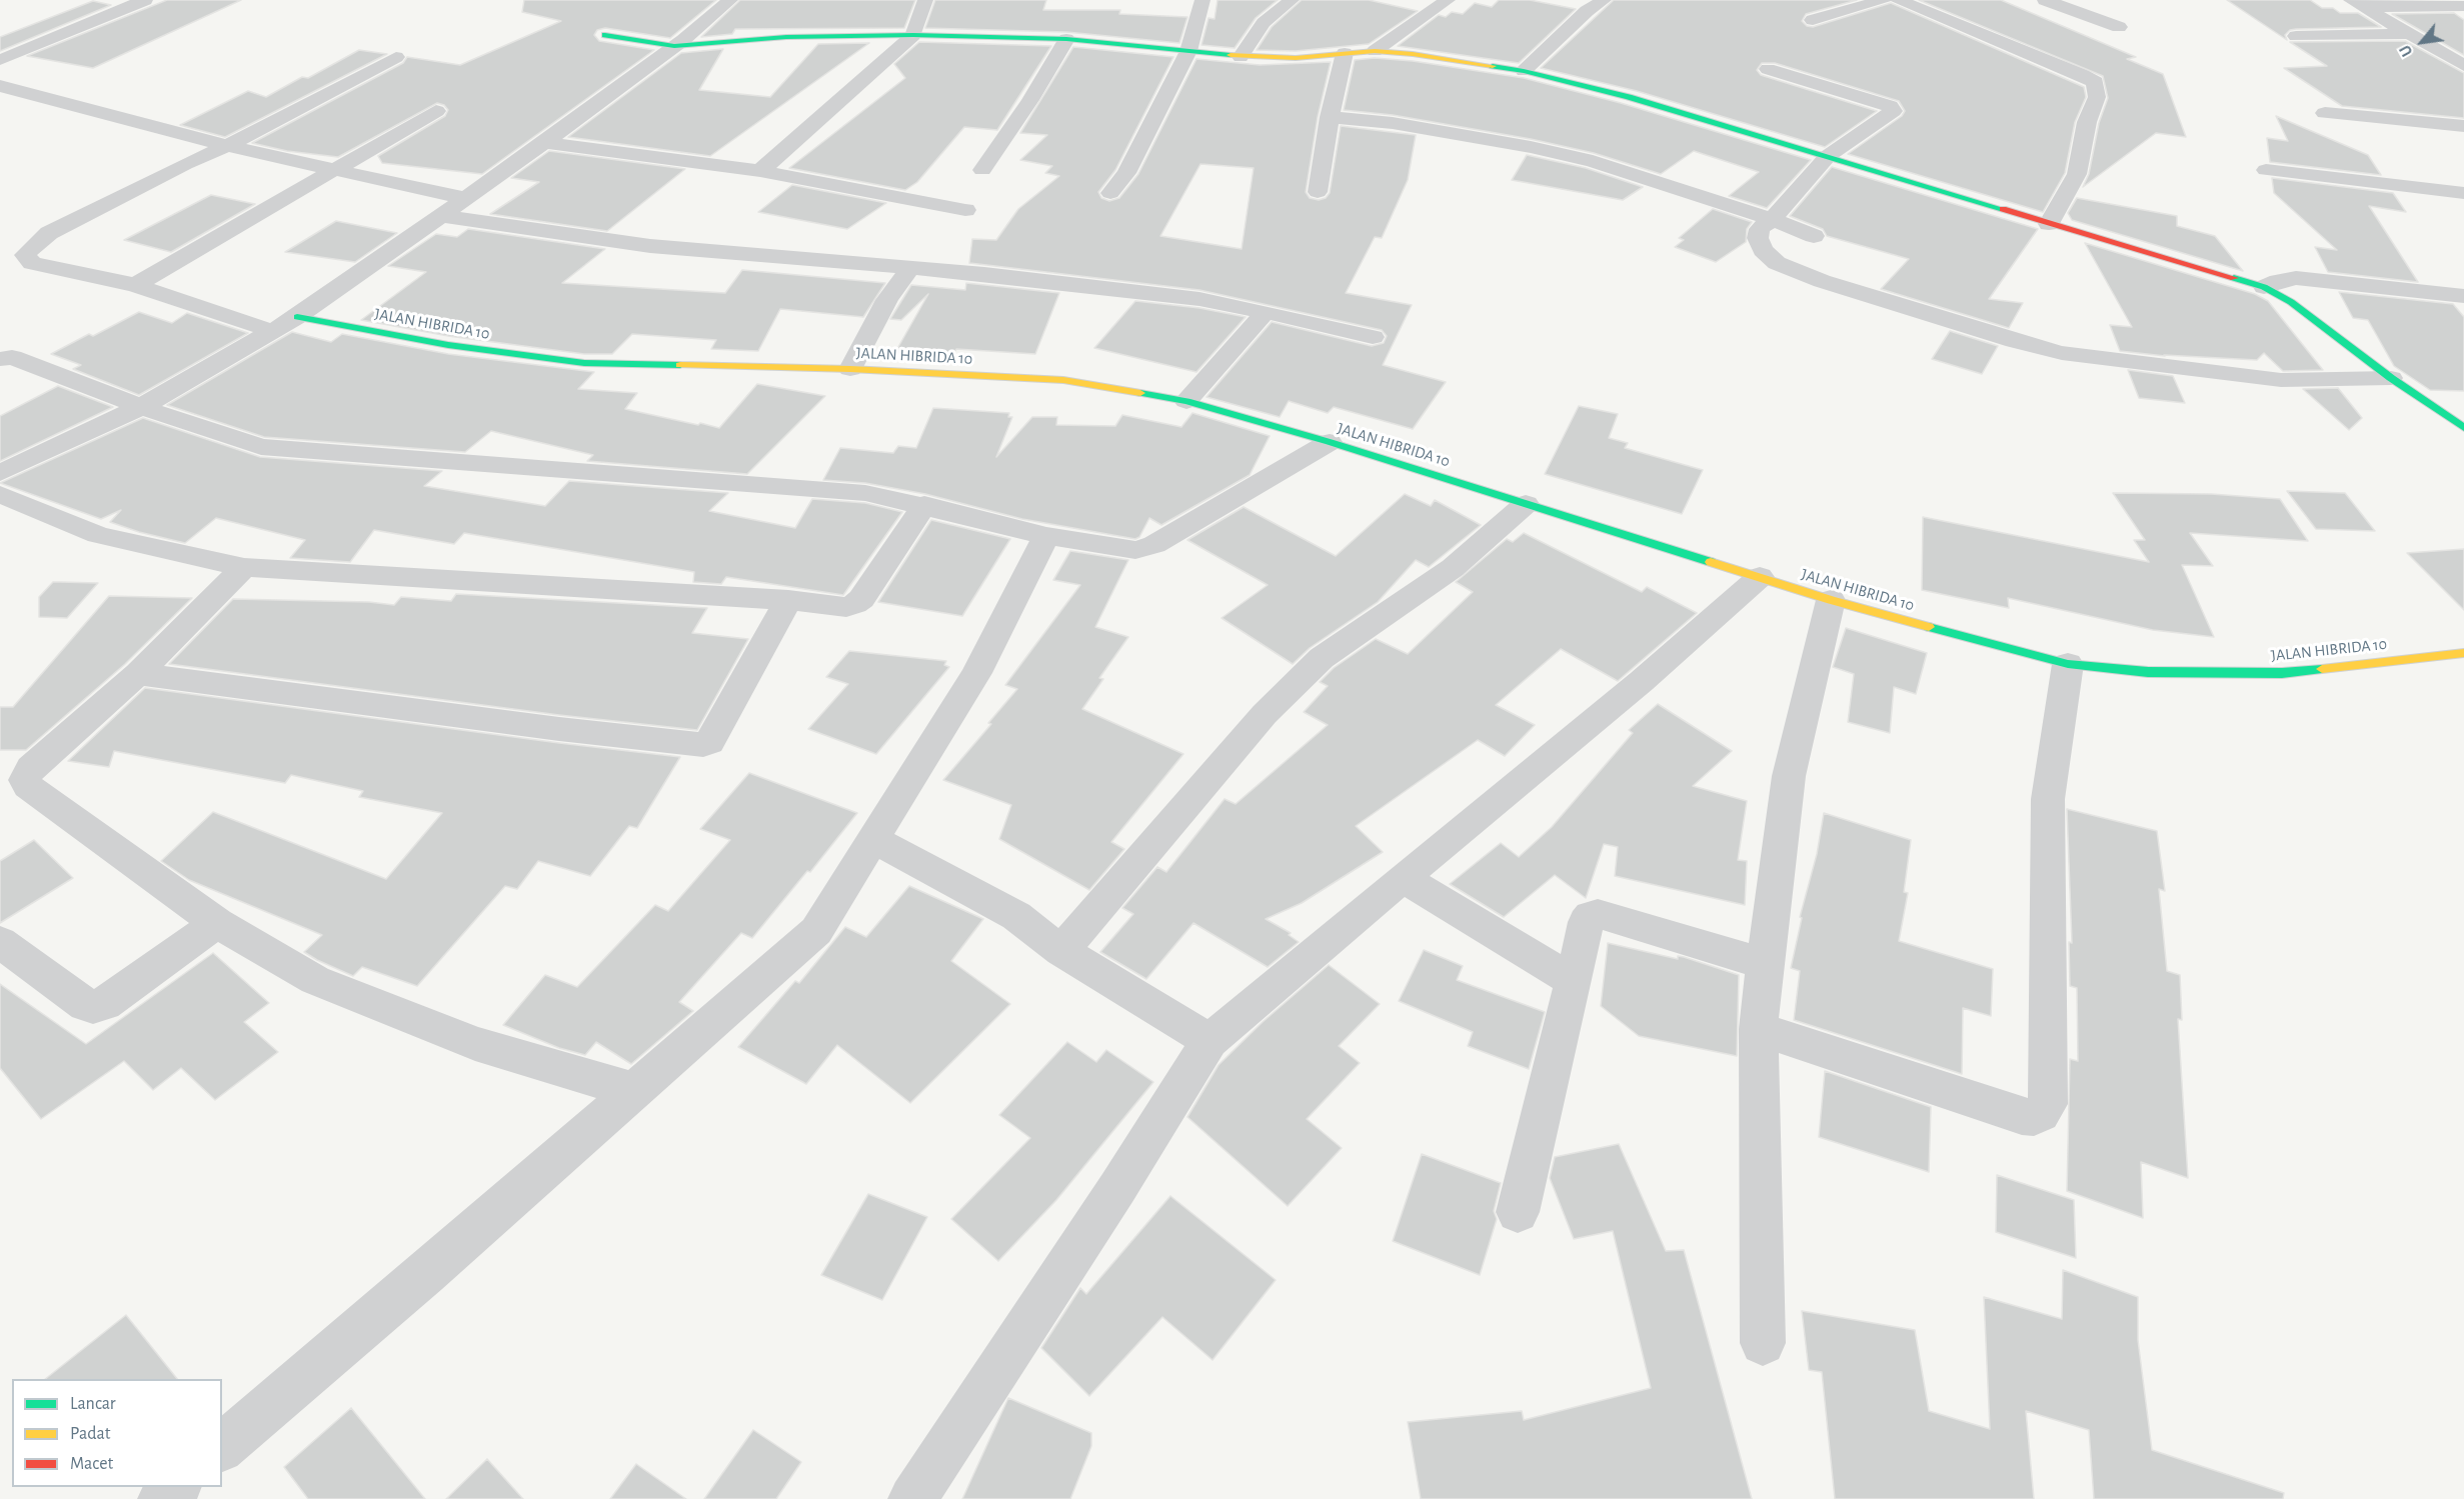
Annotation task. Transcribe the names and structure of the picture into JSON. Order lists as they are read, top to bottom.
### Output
{
  "streets": {
    "street": ["JALAN HIBRIDA 10"]
  },
  "legend": ["Lancar", "Padat", "Macet"],
  "north": "bottom left"
}
